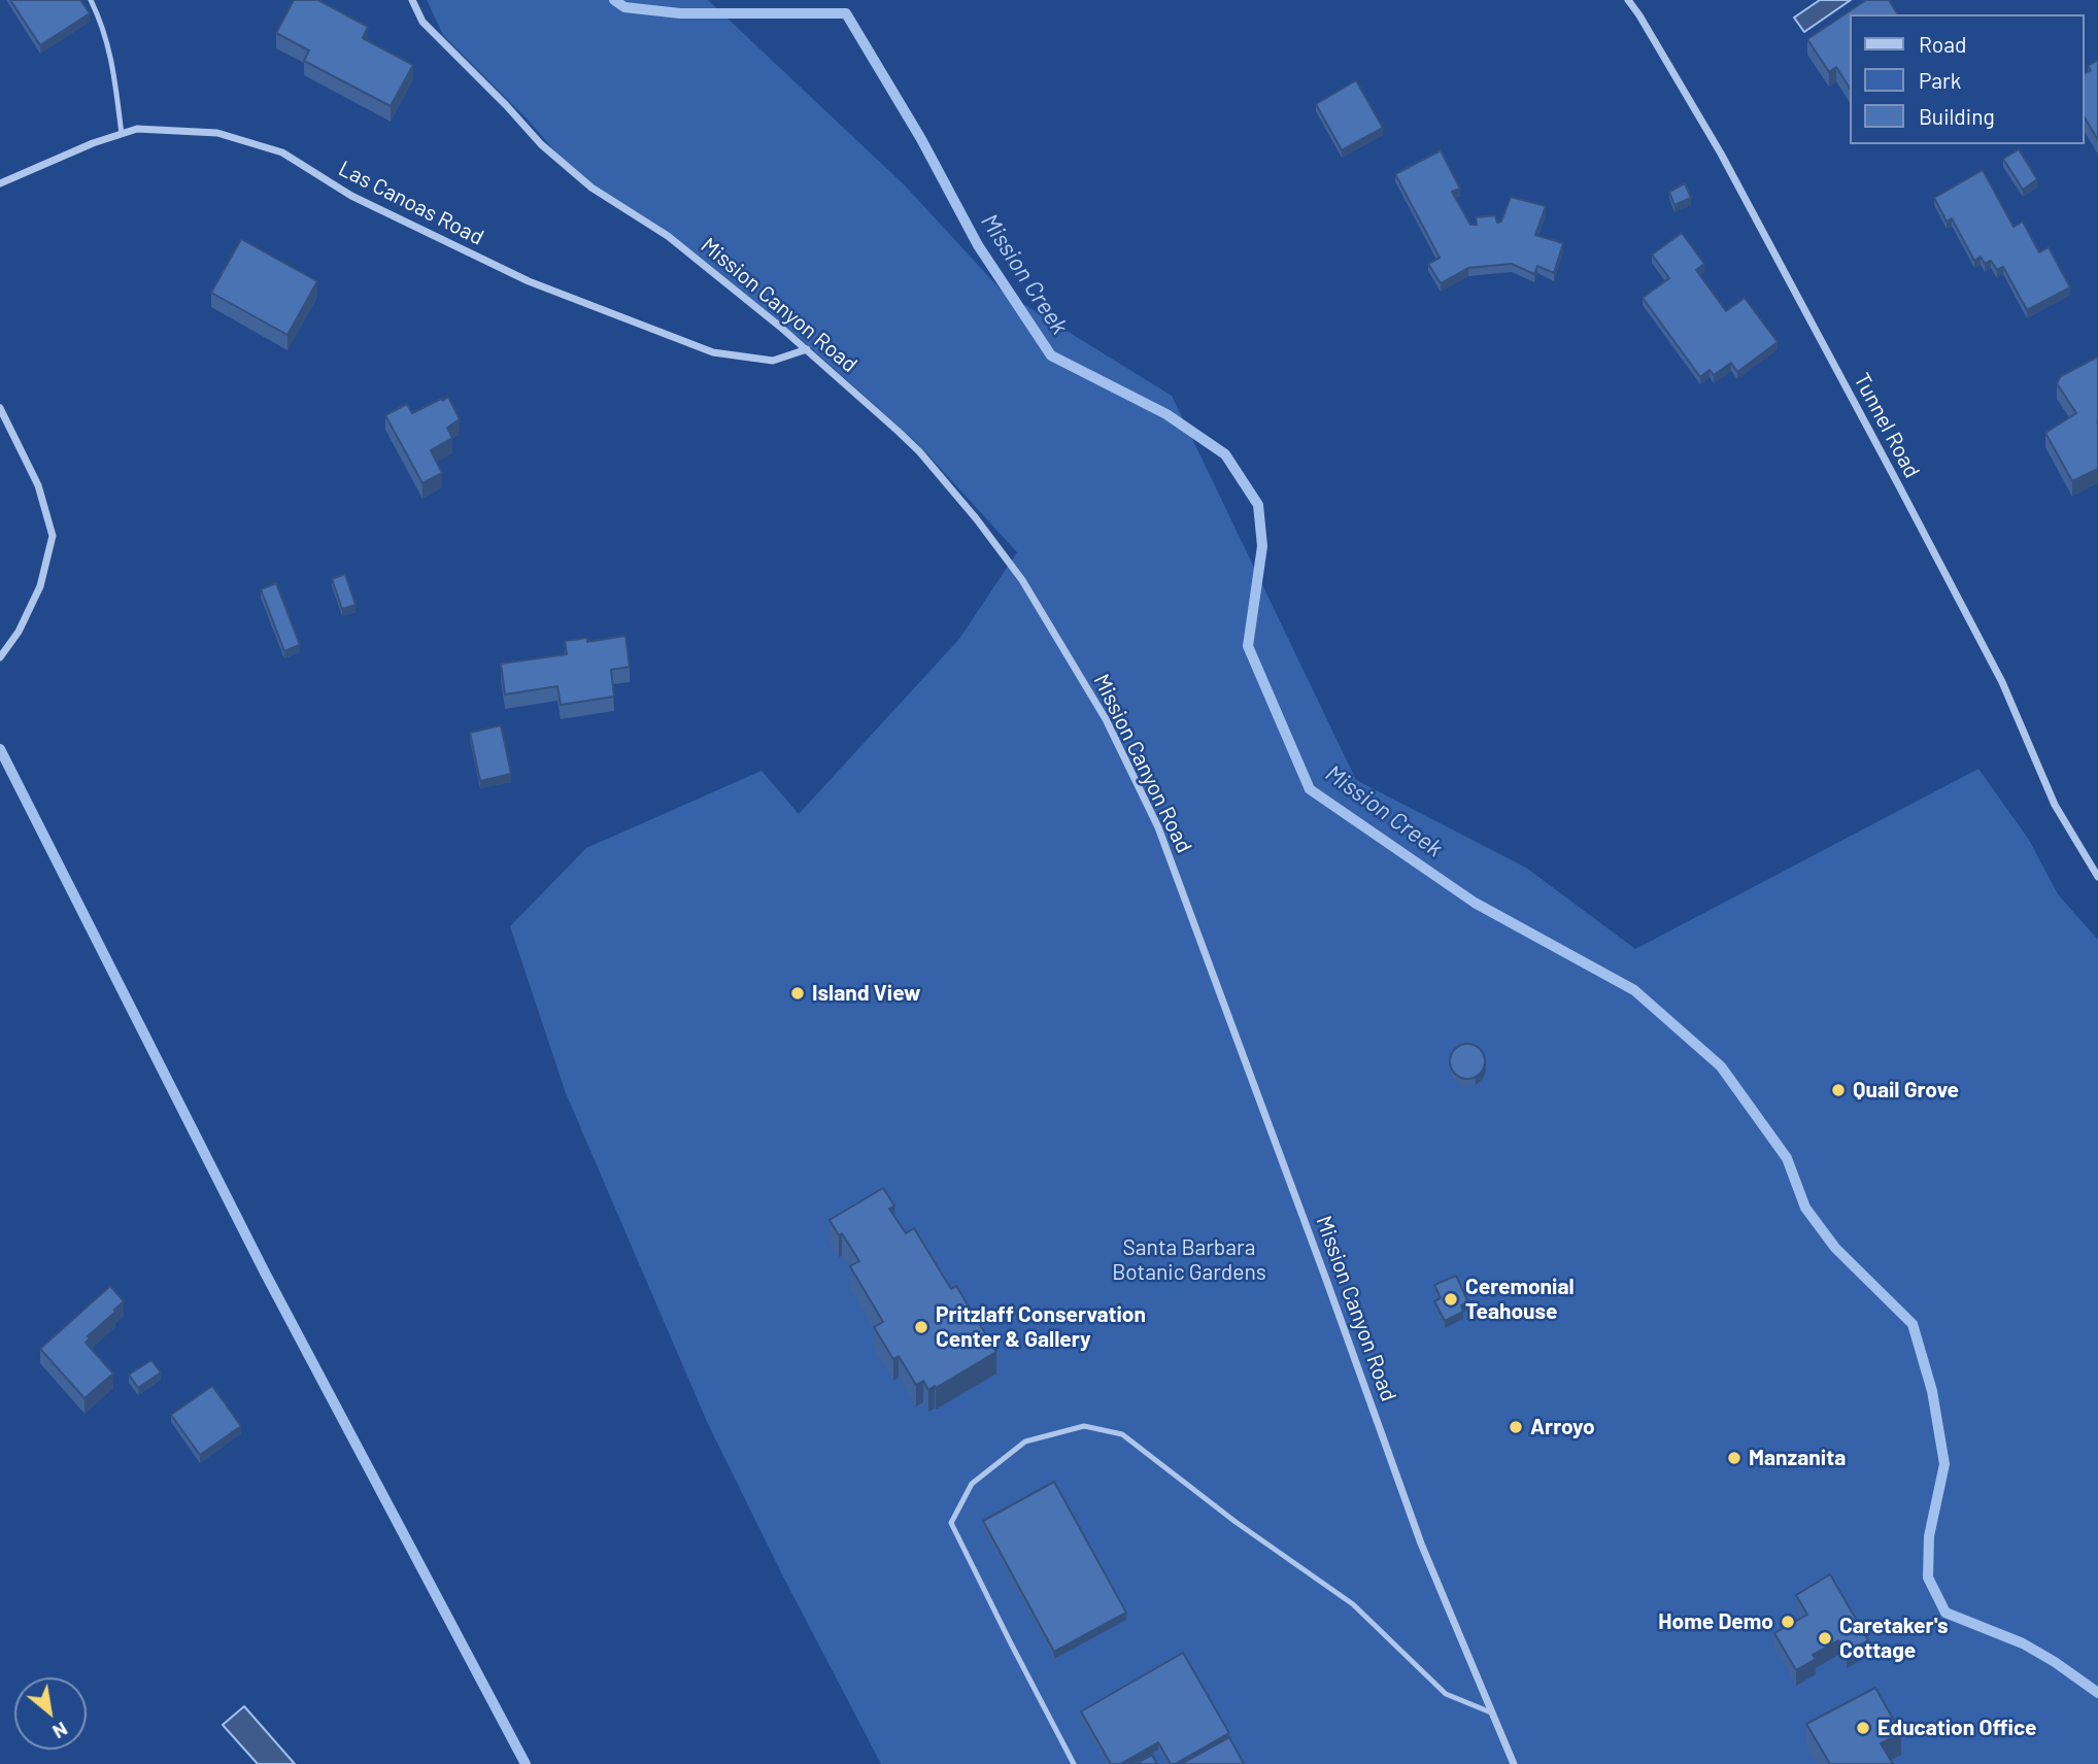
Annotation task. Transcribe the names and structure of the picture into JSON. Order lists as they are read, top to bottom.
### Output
{
  "streets": {
    "street": ["Las Canoas Road", "Mission Canyon Road", "Tunnel Road"]
  },
  "crossings": [
    ["Las Canoas Road", "Mission Canyon Road"]
  ],
  "water": ["Mission Creek"],
  "parks": ["Santa Barbara Botanic Gardens"],
  "places": [
    "Island View",
    "Quail Grove",
    "Ceremonial Teahouse",
    "Pritzlaff Conservation Center & Gallery",
    "Arroyo",
    "Manzanita",
    "Home Demo",
    "Caretaker's Cottage",
    "Education Office"
  ],
  "legend": ["Road", "Park", "Building"],
  "north": "bottom right"
}
